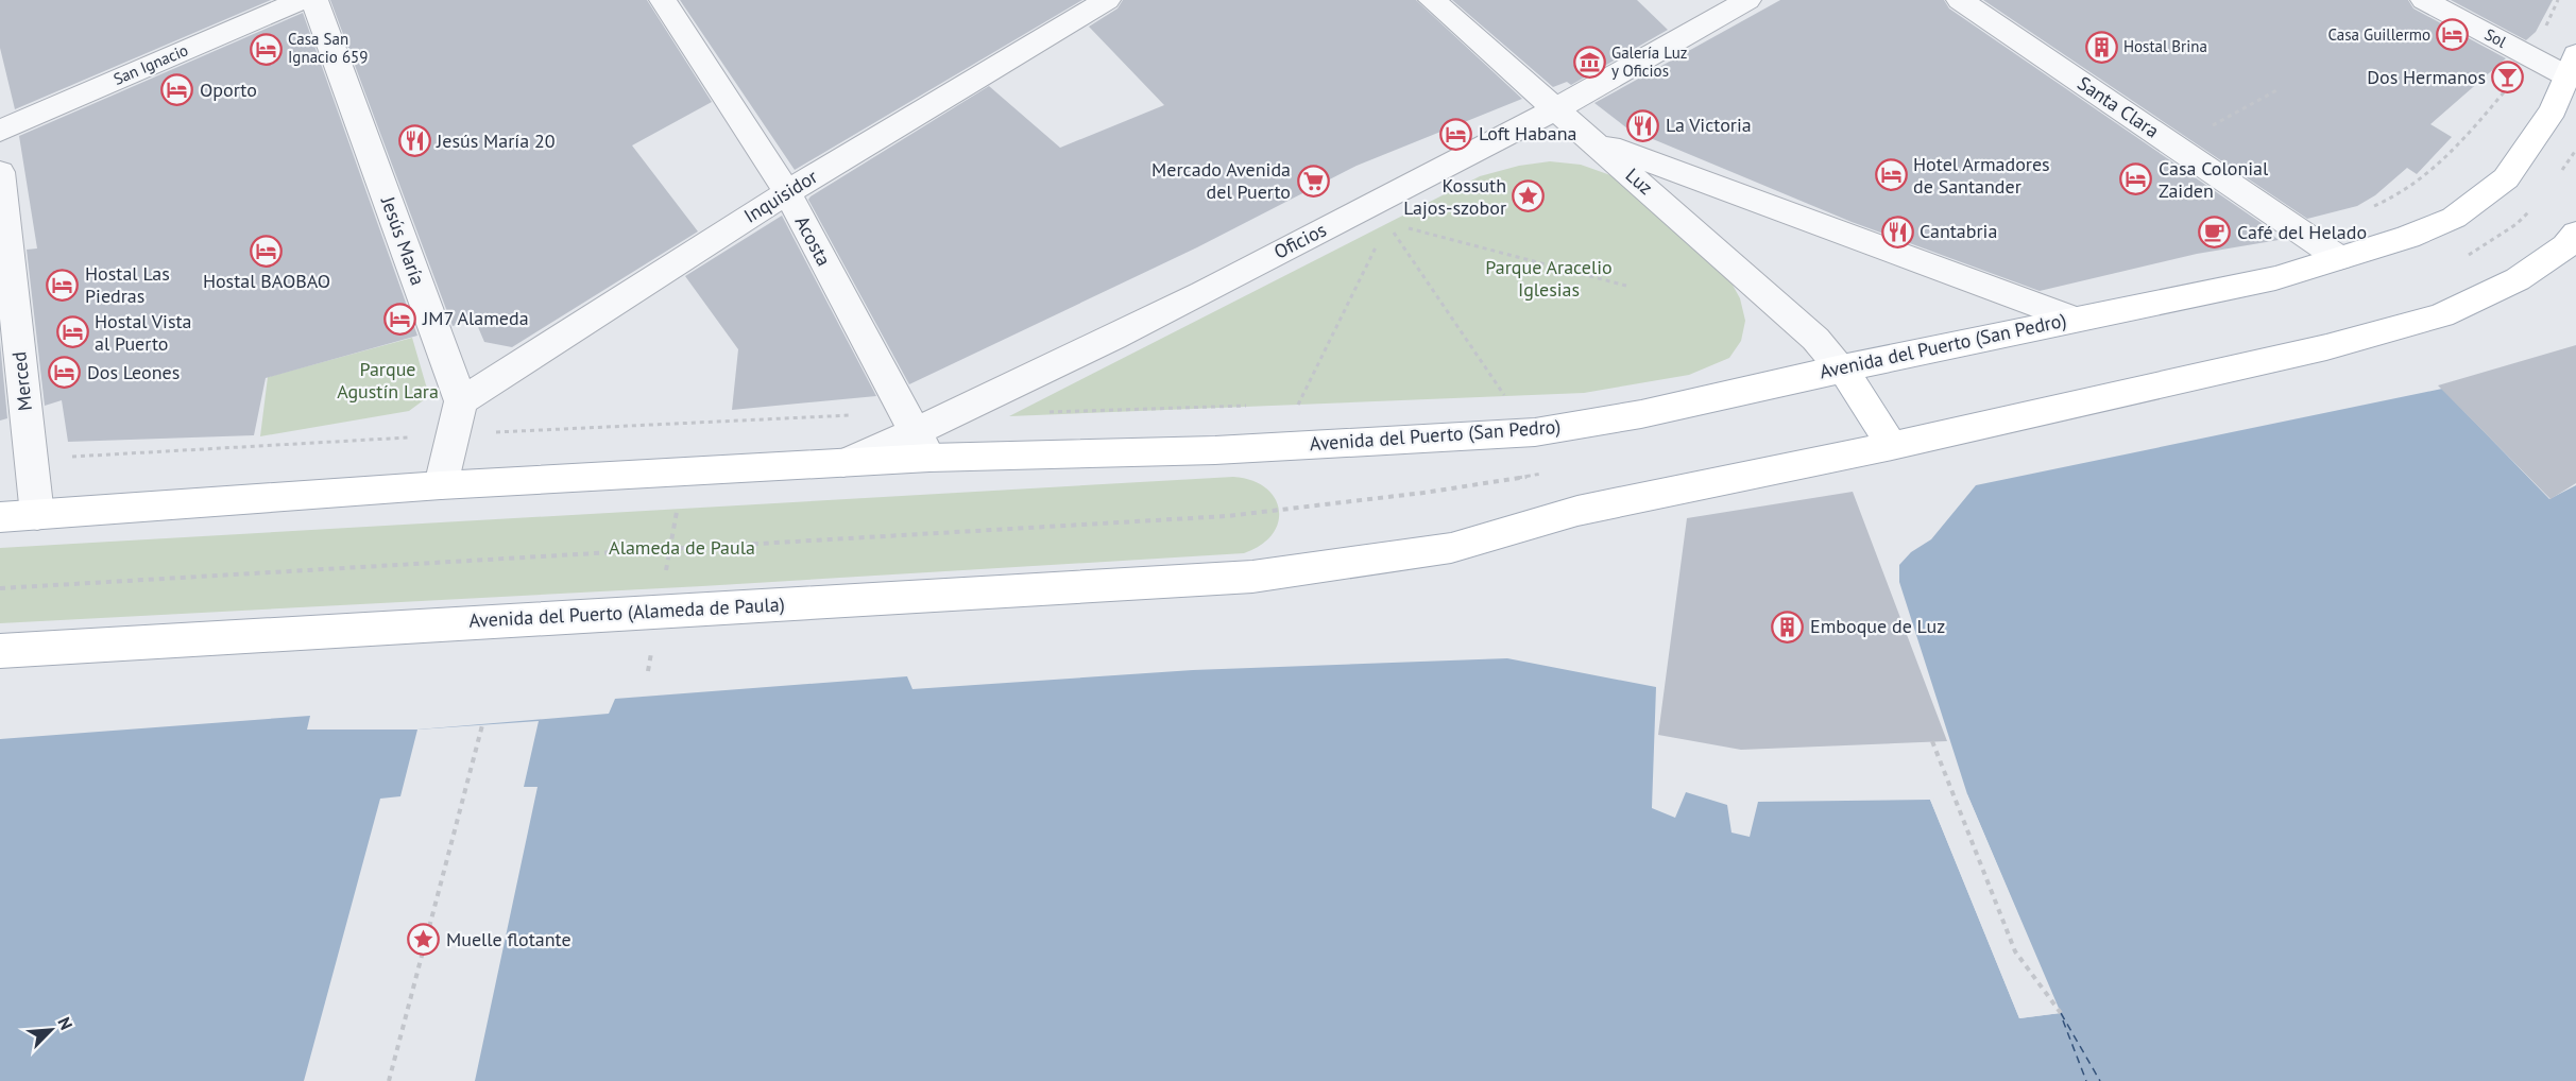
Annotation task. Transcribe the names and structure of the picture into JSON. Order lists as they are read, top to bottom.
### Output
{
  "streets": {
    "main road": ["Avenida del Puerto (San Pedro)", "Avenida del Puerto (Alameda de Paula)"],
    "street": [
      "Sol",
      "San Ignacio",
      "Santa Clara",
      "Luz",
      "Inquisidor",
      "Jesús María",
      "Acosta",
      "Oficios",
      "Merced"
    ]
  },
  "crossings": [
    ["Sol", "Avenida del Puerto (San Pedro)"],
    ["Santa Clara", "Avenida del Puerto (San Pedro)"],
    ["Luz", "Oficios"],
    ["Luz", "Avenida del Puerto (San Pedro)"],
    ["Inquisidor", "Jesús María"],
    ["Inquisidor", "Acosta"],
    ["Acosta", "Oficios"],
    ["Acosta", "Avenida del Puerto (San Pedro)"],
    ["Oficios", "Avenida del Puerto (San Pedro)"]
  ],
  "parks": ["Parque Aracelio Iglesias", "Parque Agustín Lara", "Alameda de Paula"],
  "places": {
    "hotel": [
      "Casa Guillermo",
      "Casa San Ignacio 659",
      "Oporto",
      "Loft Habana",
      "Hotel Armadores de Santander",
      "Casa Colonial Zaiden",
      "Hostal BAOBAO",
      "Hostal Las Piedras",
      "JM7 Alameda",
      "Hostal Vista al Puerto",
      "Dos Leones"
    ],
    "building": ["Hostal Brina", "Emboque de Luz"],
    "museum": ["Galería Luz y Oficios"],
    "bar": ["Dos Hermanos"],
    "restaurant": ["La Victoria", "Jesús María 20", "Cantabria"],
    "supermarket": ["Mercado Avenida del Puerto"],
    "place": ["Kossuth Lajos-szobor", "Muelle flotante"],
    "cafe": ["Café del Helado"]
  },
  "north": "top right"
}
